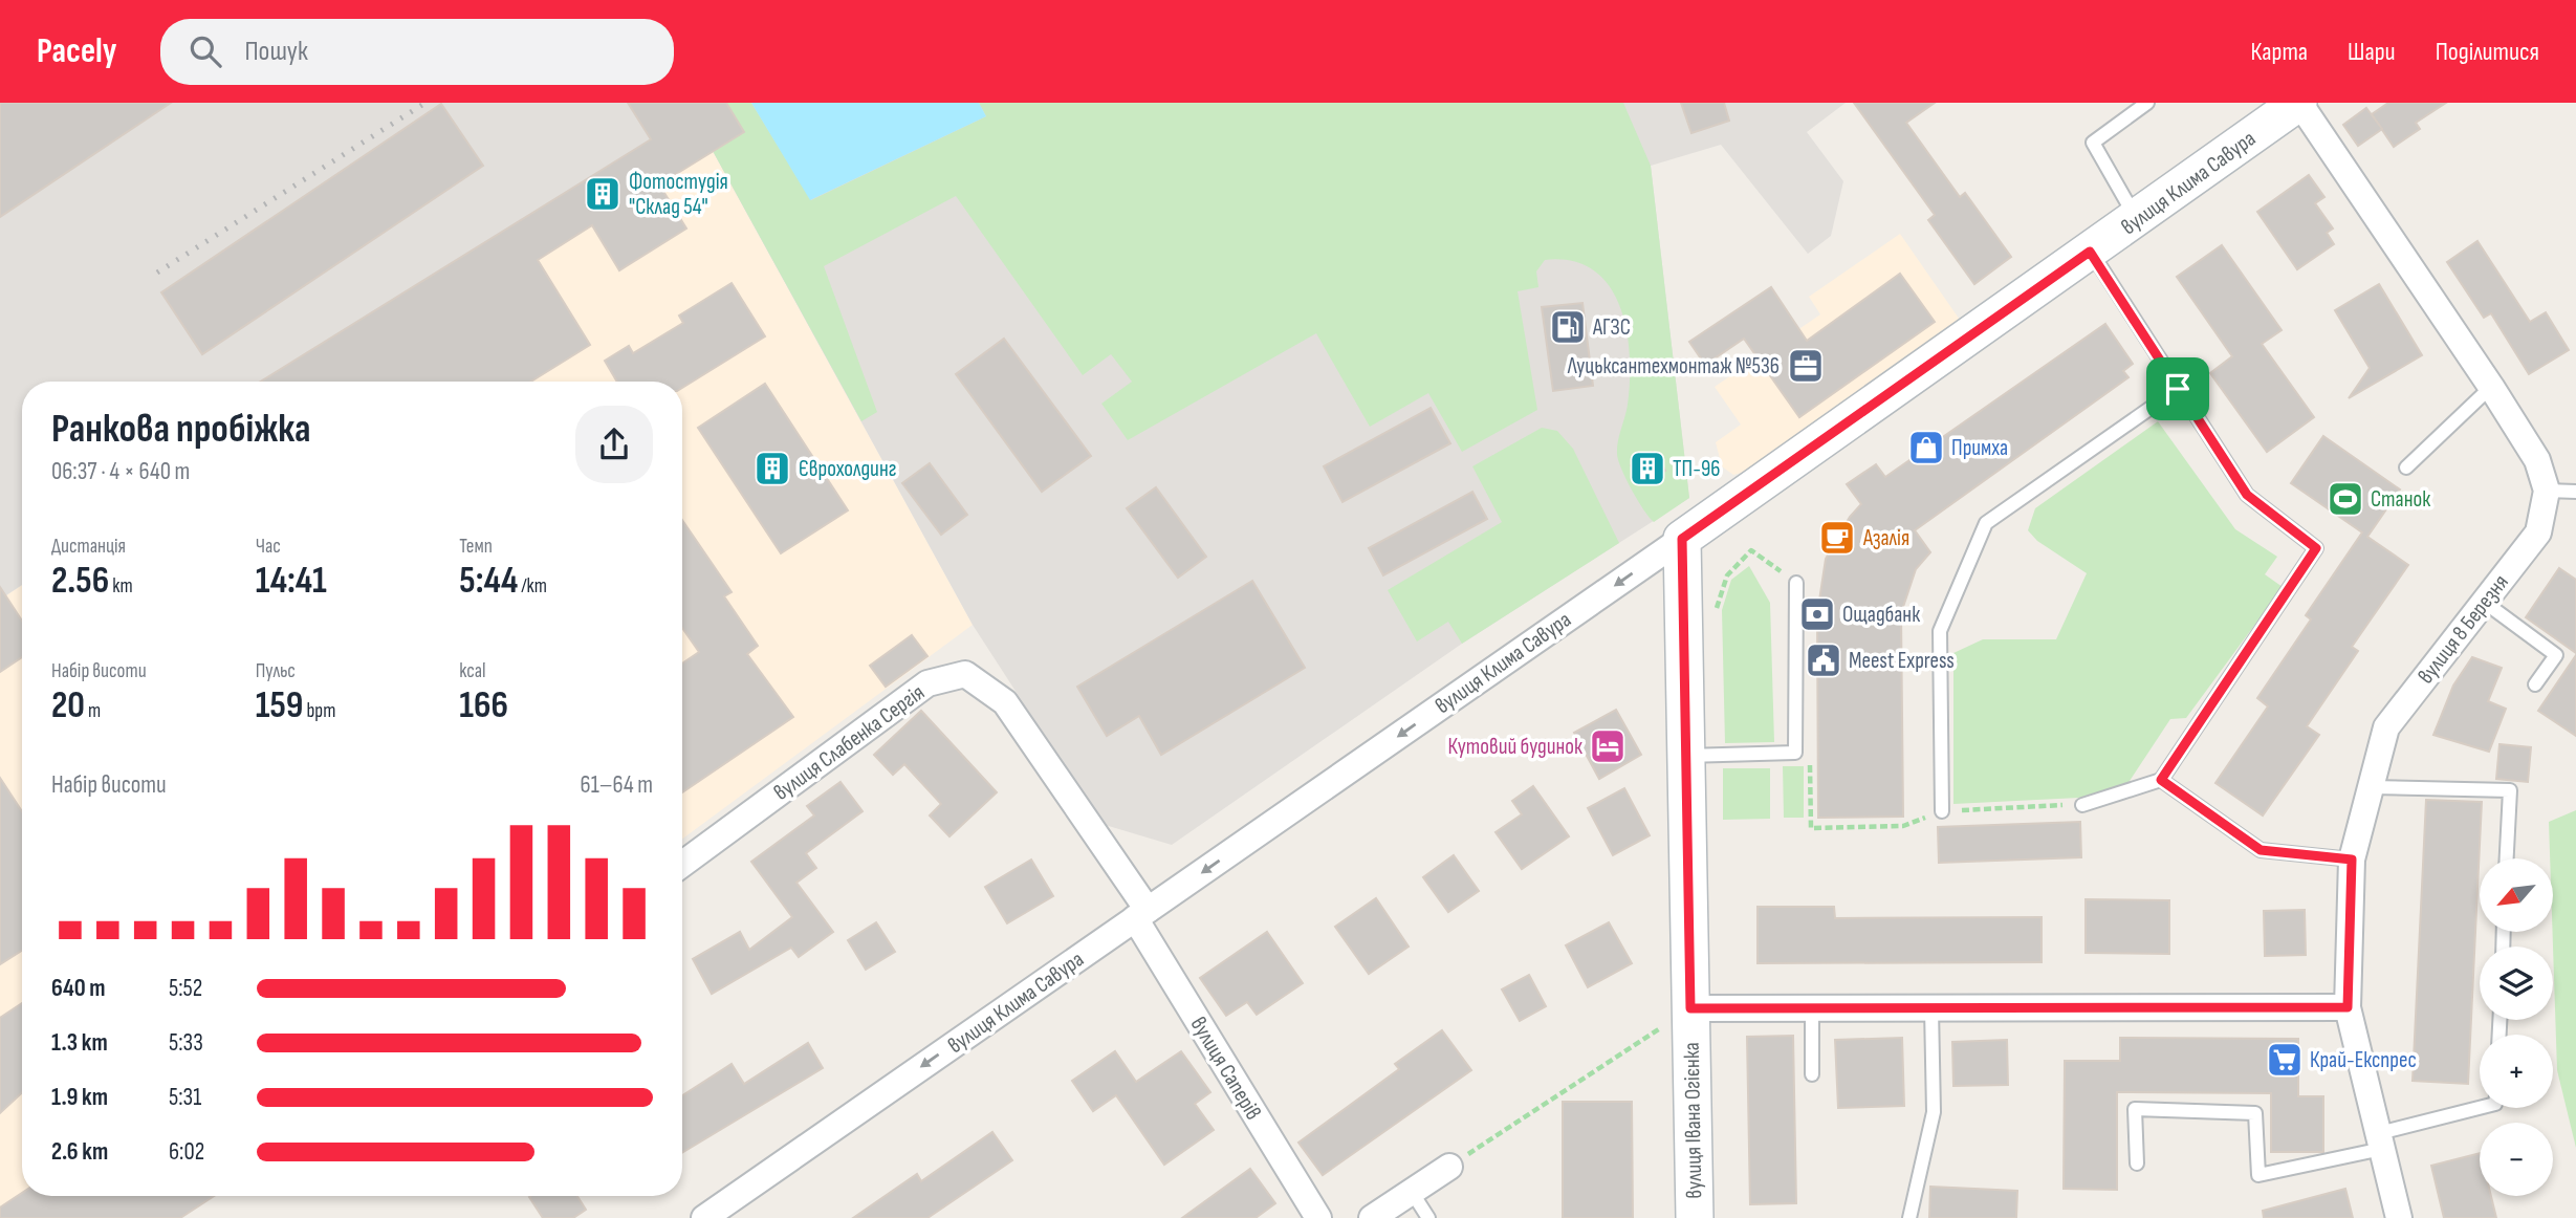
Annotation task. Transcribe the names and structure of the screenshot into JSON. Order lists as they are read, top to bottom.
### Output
{
  "streets": {
    "street": [
      "вулиця Клима Савура",
      "вулиця 8 Березня",
      "вулиця Слабенка Сергія",
      "вулиця Саперів",
      "вулиця Івана Огієнка"
    ]
  },
  "crossings": [
    ["вулиця Клима Савура", "вулиця Слабенка Сергія"],
    ["вулиця Клима Савура", "вулиця Саперів"],
    ["вулиця Клима Савура", "вулиця Івана Огієнка"],
    ["вулиця Слабенка Сергія", "вулиця Саперів"]
  ],
  "one_way": ["вулиця Клима Савура"],
  "places": {
    "building": ["Фотостудія \"Склад 54\"", "Єврохолдинг", "ТП-96"],
    "fuel station": ["АГЗС"],
    "office": ["Луцьксантехмонтаж №536"],
    "shop": ["Примха"],
    "sports": ["Станок"],
    "cafe": ["Азалія"],
    "bank": ["Ощадбанк"],
    "public building": ["Meest Express"],
    "hotel": ["Кутовий будинок"],
    "supermarket": ["Край-Експрес"]
  },
  "north": "bottom left",
  "page": {
    "header": "Pacely",
    "search": "Пошук",
    "nav": ["Карта", "Шари", "Поділитися"],
    "heading": ["Ранкова пробіжка", "06:37 · 4 × 640 m"],
    "stats": [
      ["Дистанція", "2.56 km"],
      ["Час", "14:41"],
      ["Темп", "5:44 /km"],
      ["Набір висоти", "20 m"],
      ["Пульс", "159 bpm"],
      ["kcal", "166"]
    ],
    "chart": ["Набір висоти", "61–64 m"],
    "map_buttons": ["+", "−"],
    "list": [
      {
        "name": "640 m",
        "note": "5:52"
      },
      {
        "name": "1.3 km",
        "note": "5:33"
      },
      {
        "name": "1.9 km",
        "note": "5:31"
      },
      {
        "name": "2.6 km",
        "note": "6:02"
      }
    ]
  }
}
